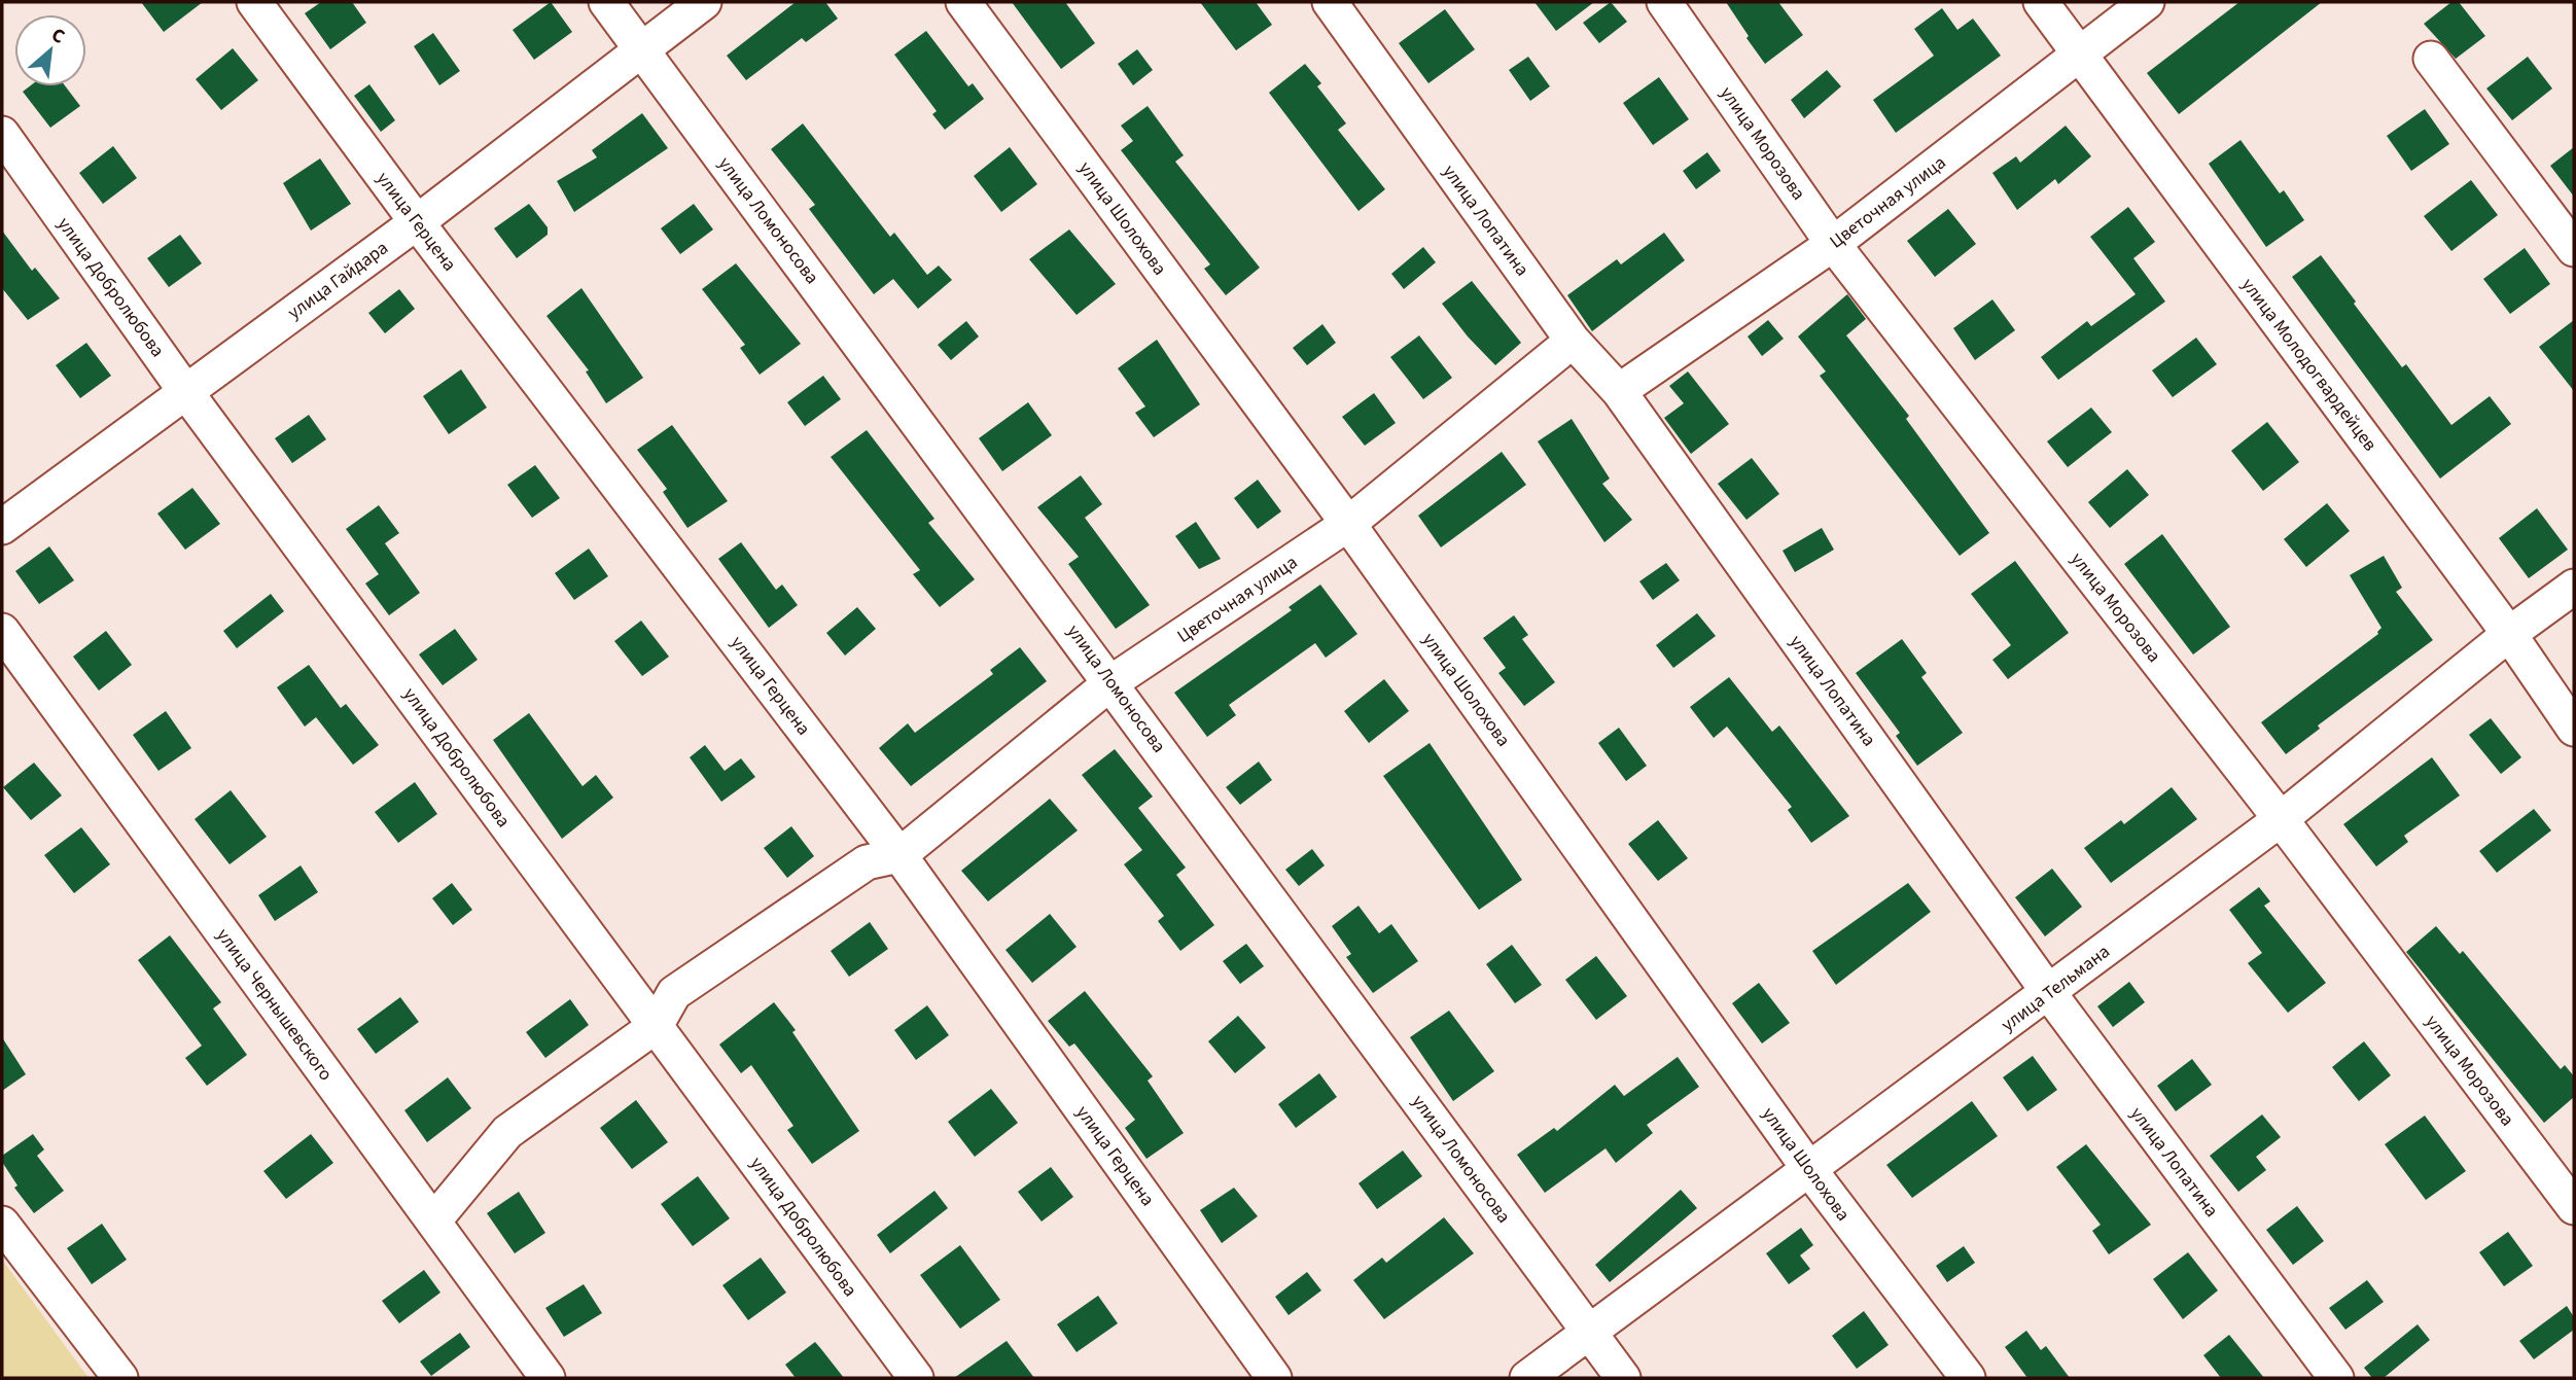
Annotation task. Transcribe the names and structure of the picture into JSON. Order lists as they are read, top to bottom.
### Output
{
  "streets": {
    "street": [
      "улица Морозова",
      "Цветочная улица",
      "улица Шолохова",
      "улица Ломоносова",
      "улица Лопатина",
      "улица Герцена",
      "улица Гайдара",
      "улица Добролюбова",
      "улица Молодогвардейцев",
      "улица Тельмана",
      "улица Чернышевского"
    ]
  },
  "crossings": [
    ["улица Морозова", "Цветочная улица"],
    ["улица Морозова", "улица Тельмана"],
    ["Цветочная улица", "улица Шолохова"],
    ["Цветочная улица", "улица Ломоносова"],
    ["Цветочная улица", "улица Лопатина"],
    ["Цветочная улица", "улица Герцена"],
    ["Цветочная улица", "улица Молодогвардейцев"],
    ["улица Шолохова", "улица Тельмана"],
    ["улица Ломоносова", "улица Гайдара"],
    ["улица Ломоносова", "улица Тельмана"],
    ["улица Лопатина", "улица Тельмана"],
    ["улица Герцена", "улица Гайдара"],
    ["улица Гайдара", "улица Добролюбова"],
    ["улица Молодогвардейцев", "улица Тельмана"]
  ],
  "north": "top right"
}
